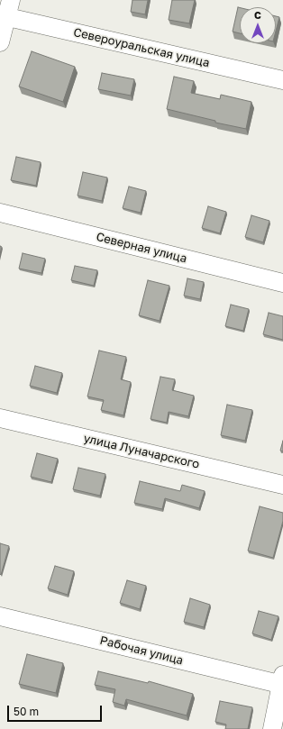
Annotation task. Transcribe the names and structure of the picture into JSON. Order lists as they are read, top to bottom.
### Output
{
  "streets": {
    "street": [
      "Североуральская улица",
      "Северная улица",
      "улица Луначарского",
      "Рабочая улица"
    ]
  },
  "scale_bar": "50 m",
  "north": "top"
}
